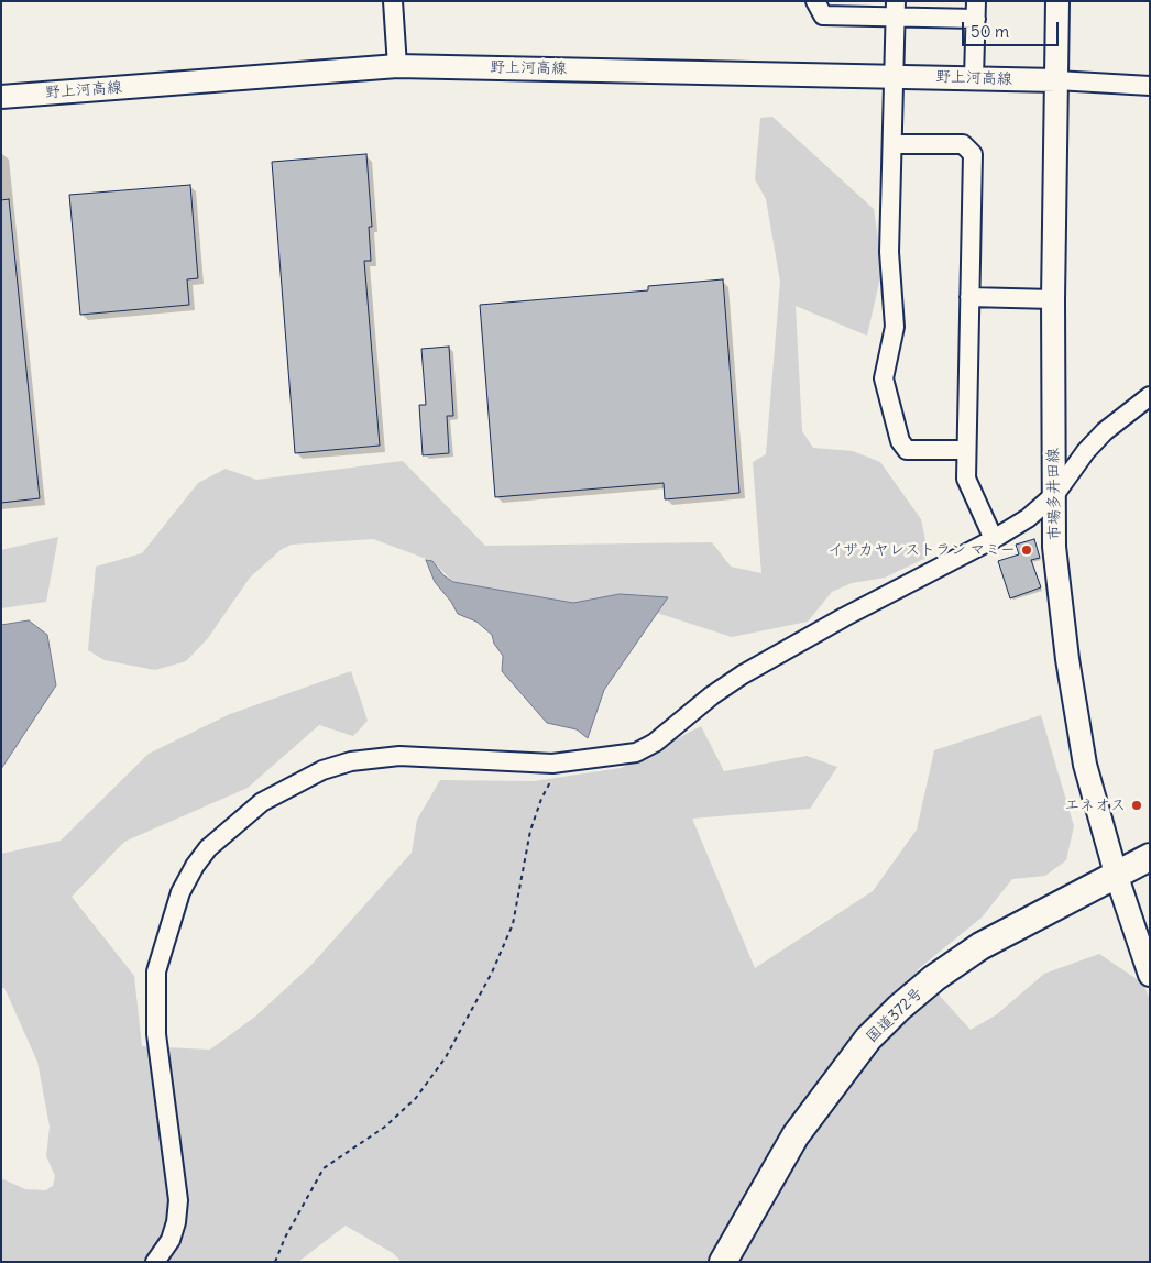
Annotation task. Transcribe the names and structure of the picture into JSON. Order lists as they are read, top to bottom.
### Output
{
  "streets": {
    "highway": ["国道372号"],
    "main road": ["野上河高線", "市場多井田線"]
  },
  "crossings": [
    ["野上河高線", "市場多井田線"],
    ["市場多井田線", "国道372号"]
  ],
  "places": ["イザカヤレストラン マミー", "エネオス"],
  "scale_bar": "50 m"
}
